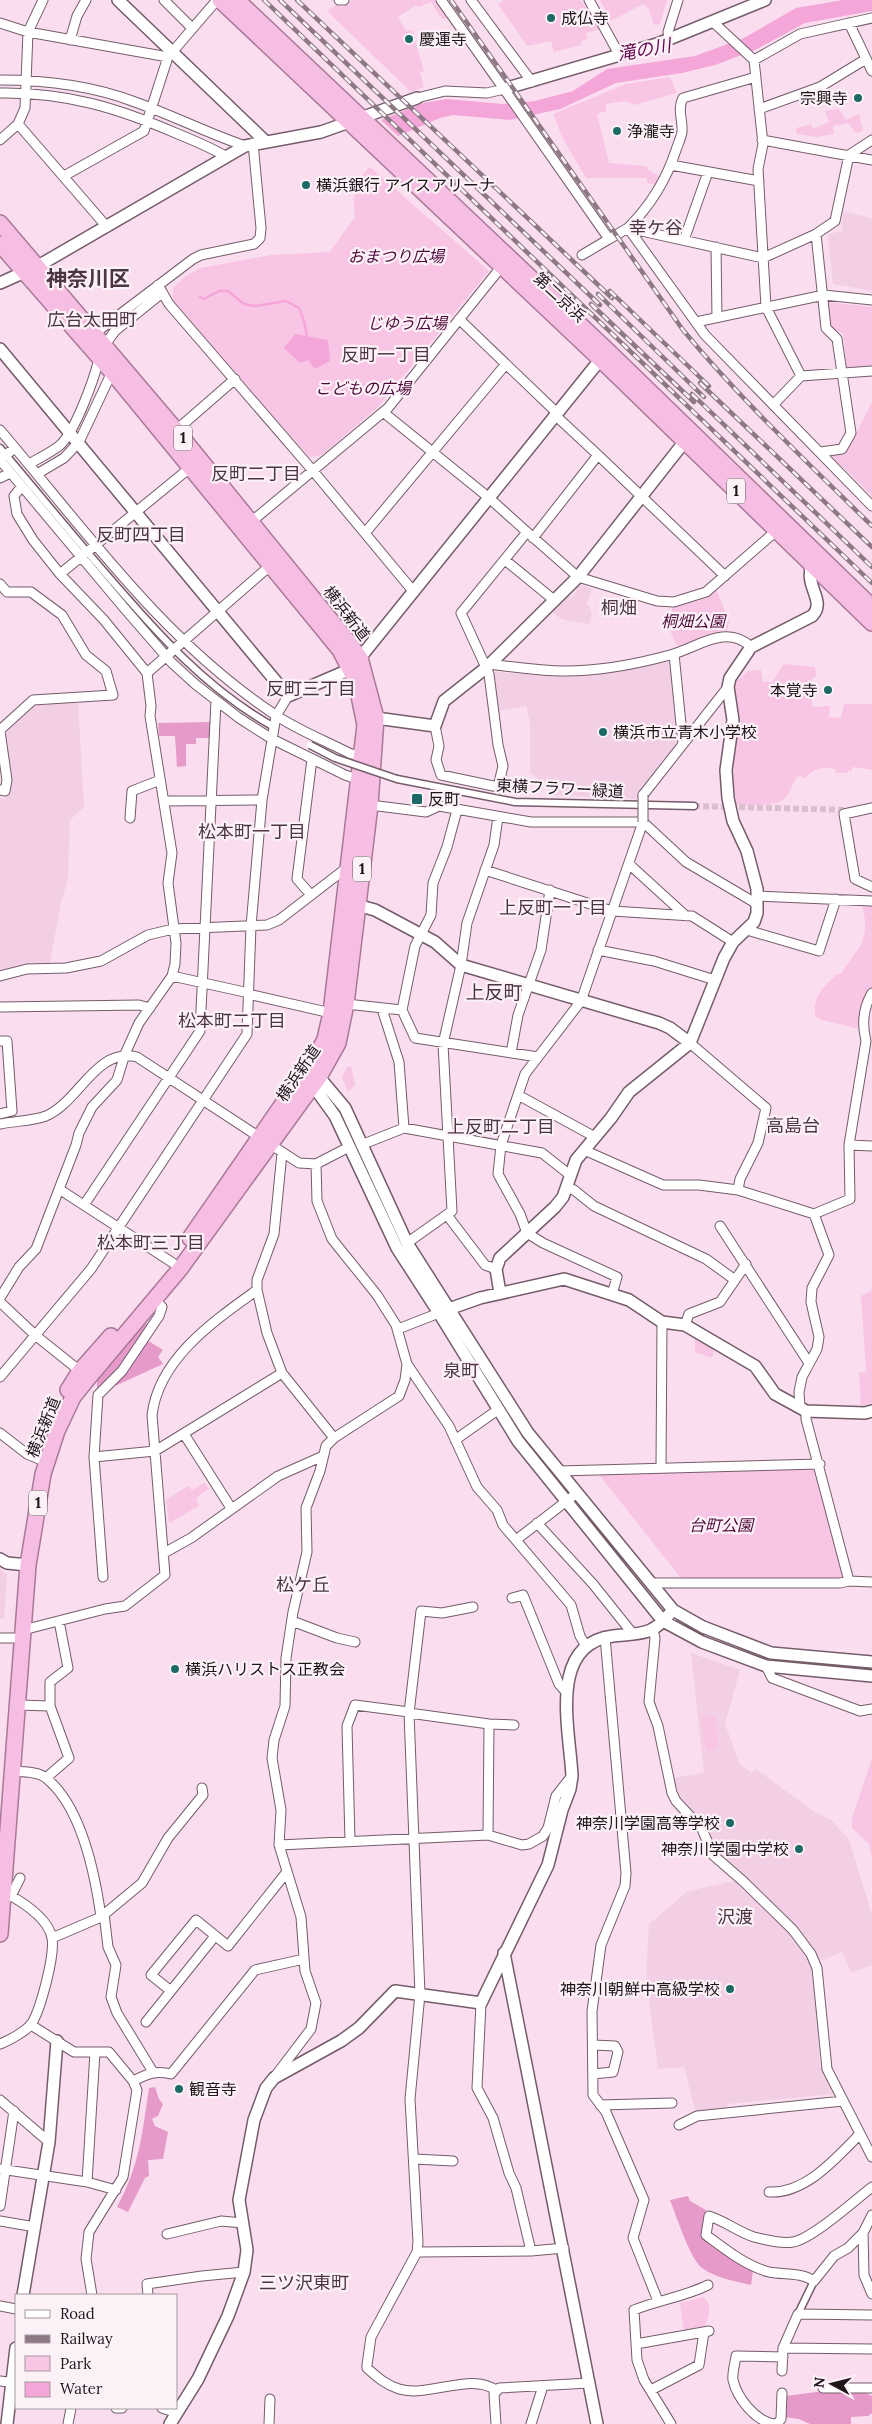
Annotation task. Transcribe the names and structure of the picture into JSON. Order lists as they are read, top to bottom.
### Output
{
  "streets": {
    "highway": ["第二京浜", "1", "横浜新道"],
    "street": ["東横フラワー緑道"]
  },
  "districts": [
    "幸ケ谷",
    "神奈川区",
    "広台太田町",
    "反町一丁目",
    "反町二丁目",
    "反町四丁目",
    "桐畑",
    "反町三丁目",
    "松本町一丁目",
    "上反町一丁目",
    "上反町",
    "松本町二丁目",
    "高島台",
    "上反町二丁目",
    "松本町三丁目",
    "泉町",
    "松ケ丘",
    "沢渡",
    "三ツ沢東町"
  ],
  "water": ["滝の川"],
  "parks": [
    "おまつり広場",
    "じゆう広場",
    "こどもの広場",
    "桐畑公園",
    "台町公園"
  ],
  "places": {
    "other": [
      "成仏寺",
      "慶運寺",
      "宗興寺",
      "浄瀧寺",
      "横浜銀行 アイスアリーナ",
      "本覚寺",
      "横浜市立青木小学校",
      "横浜ハリストス正教会",
      "神奈川学園高等学校",
      "神奈川学園中学校",
      "神奈川朝鮮中高級学校",
      "観音寺"
    ],
    "transit": ["反町"]
  },
  "legend": [
    "Road",
    "Railway",
    "Park",
    "Water"
  ],
  "north": "left"
}
